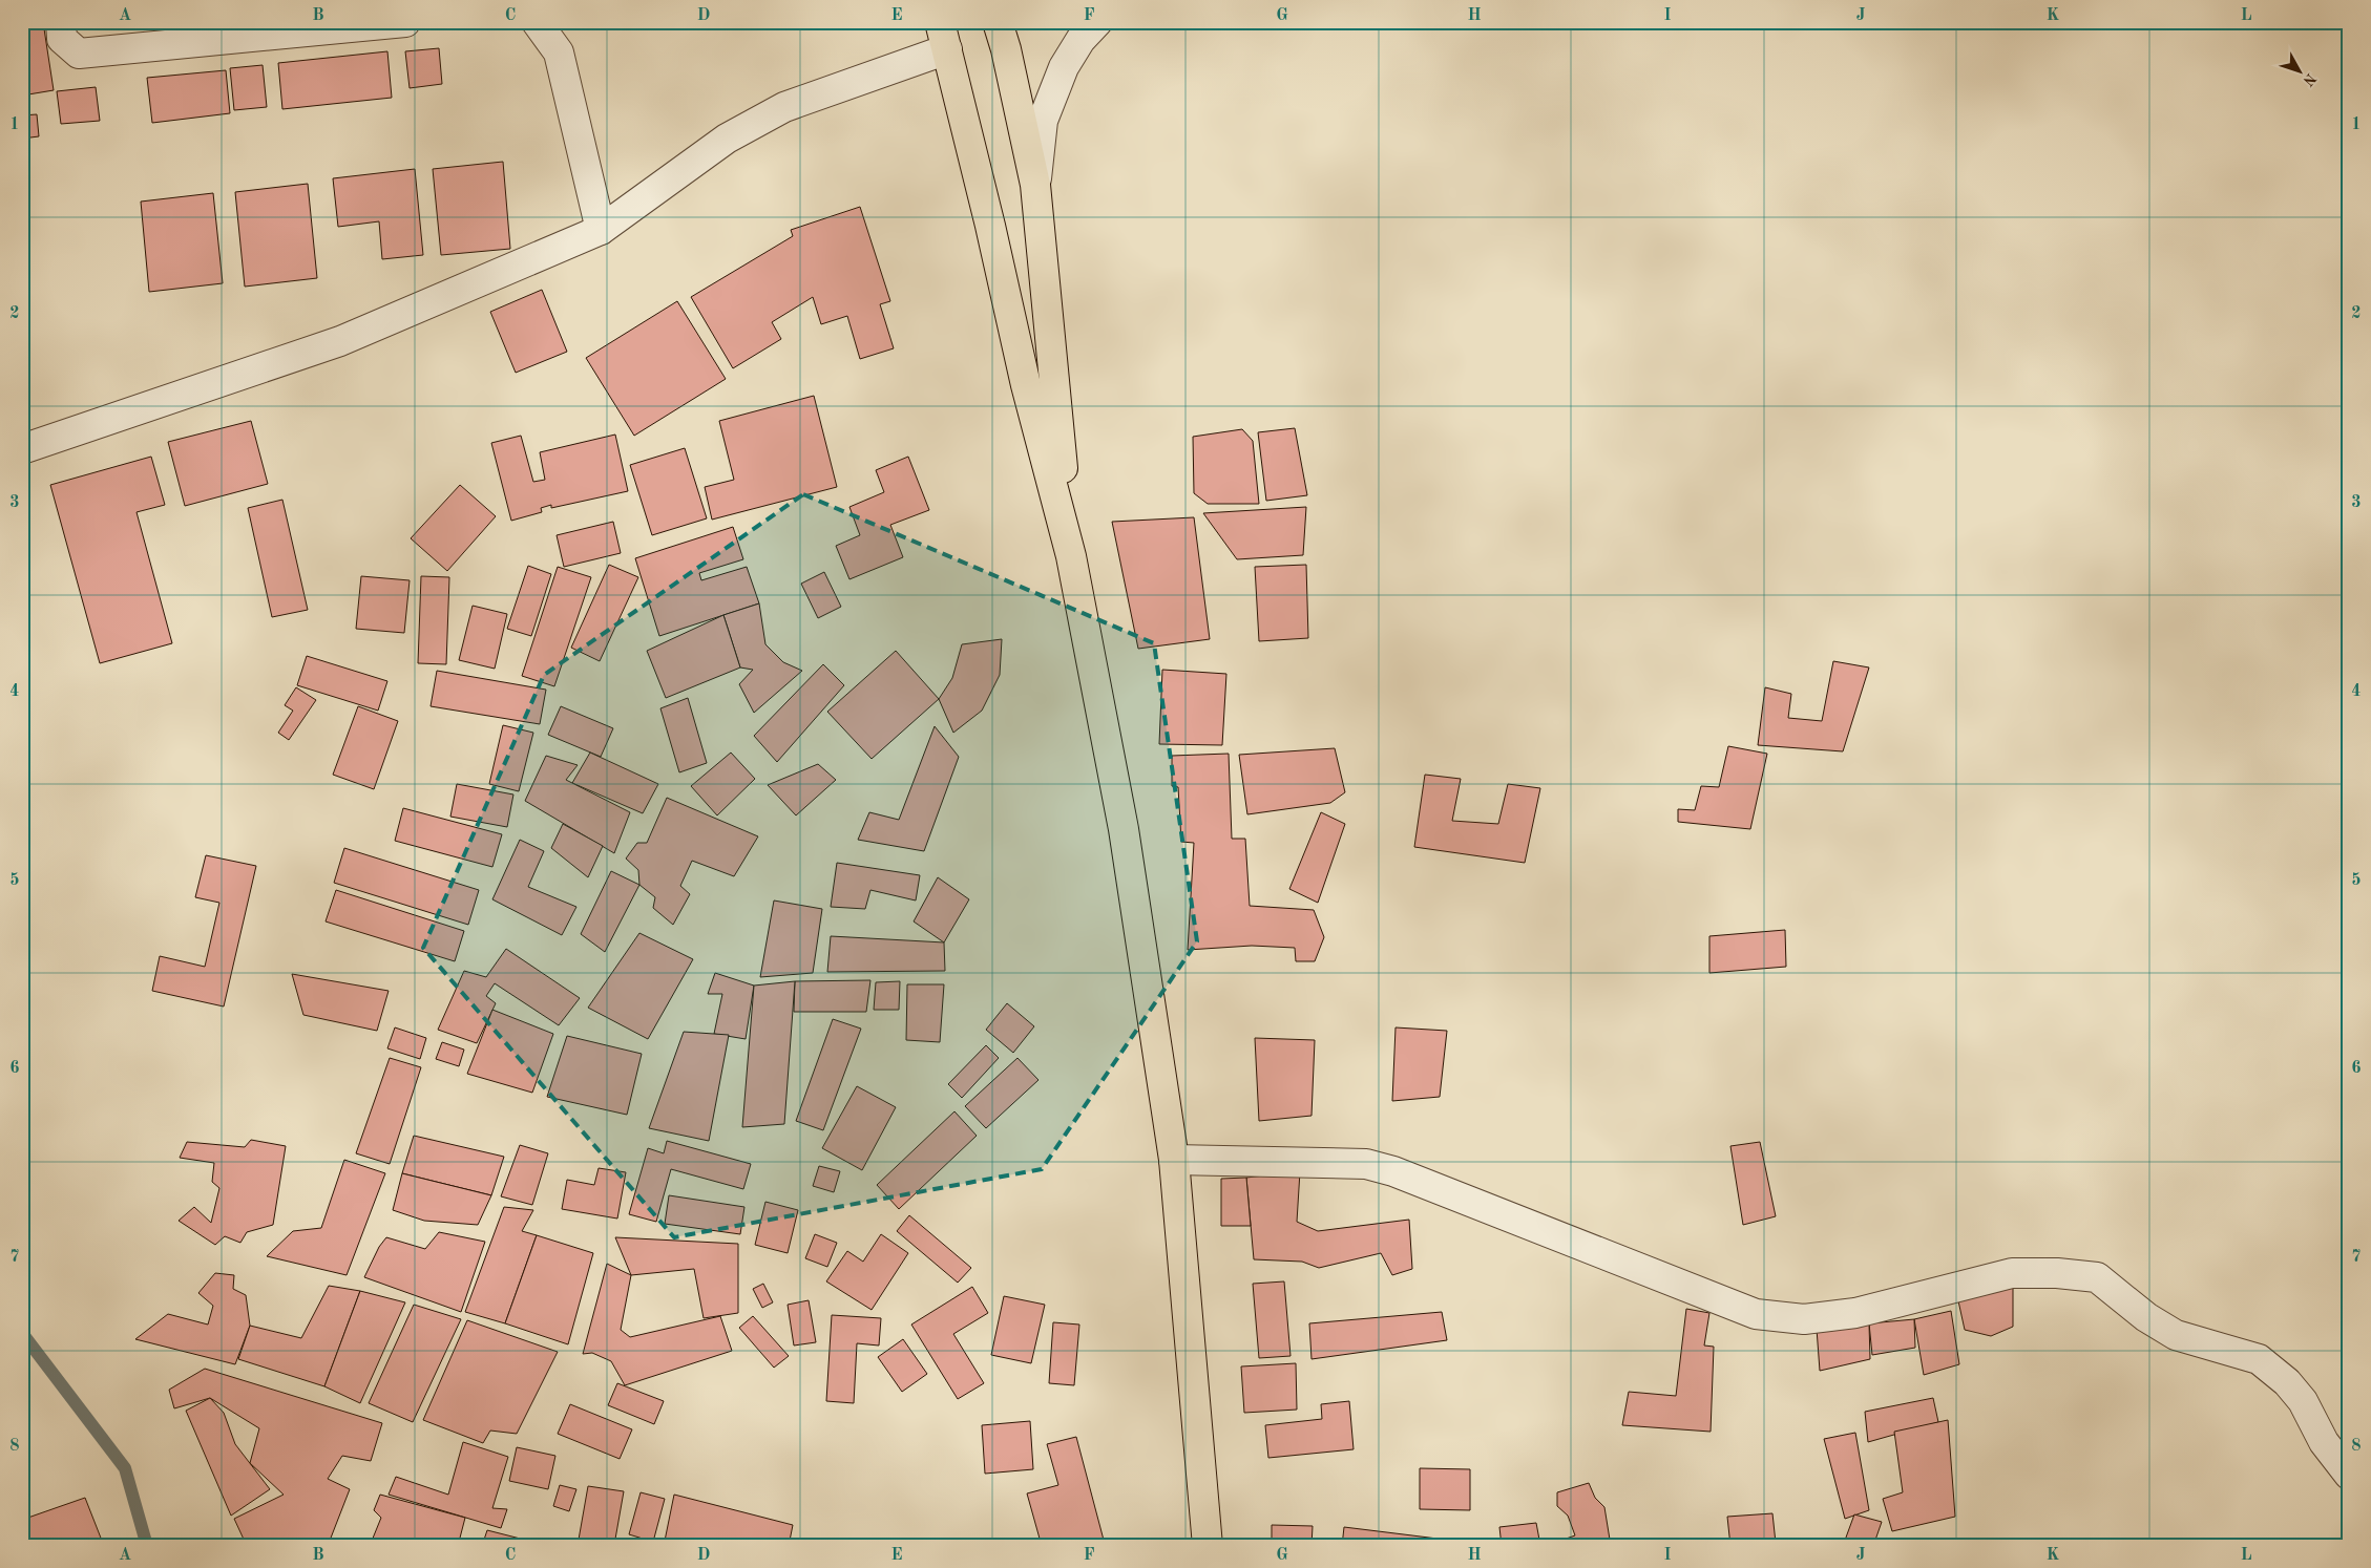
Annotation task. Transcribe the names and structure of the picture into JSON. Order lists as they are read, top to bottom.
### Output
{
  "north": "bottom right",
  "grid": {
    "columns": [
      "A",
      "B",
      "C",
      "D",
      "E",
      "F",
      "G",
      "H",
      "I",
      "J",
      "K",
      "L"
    ],
    "rows": [
      "1",
      "2",
      "3",
      "4",
      "5",
      "6",
      "7",
      "8"
    ]
  }
}
